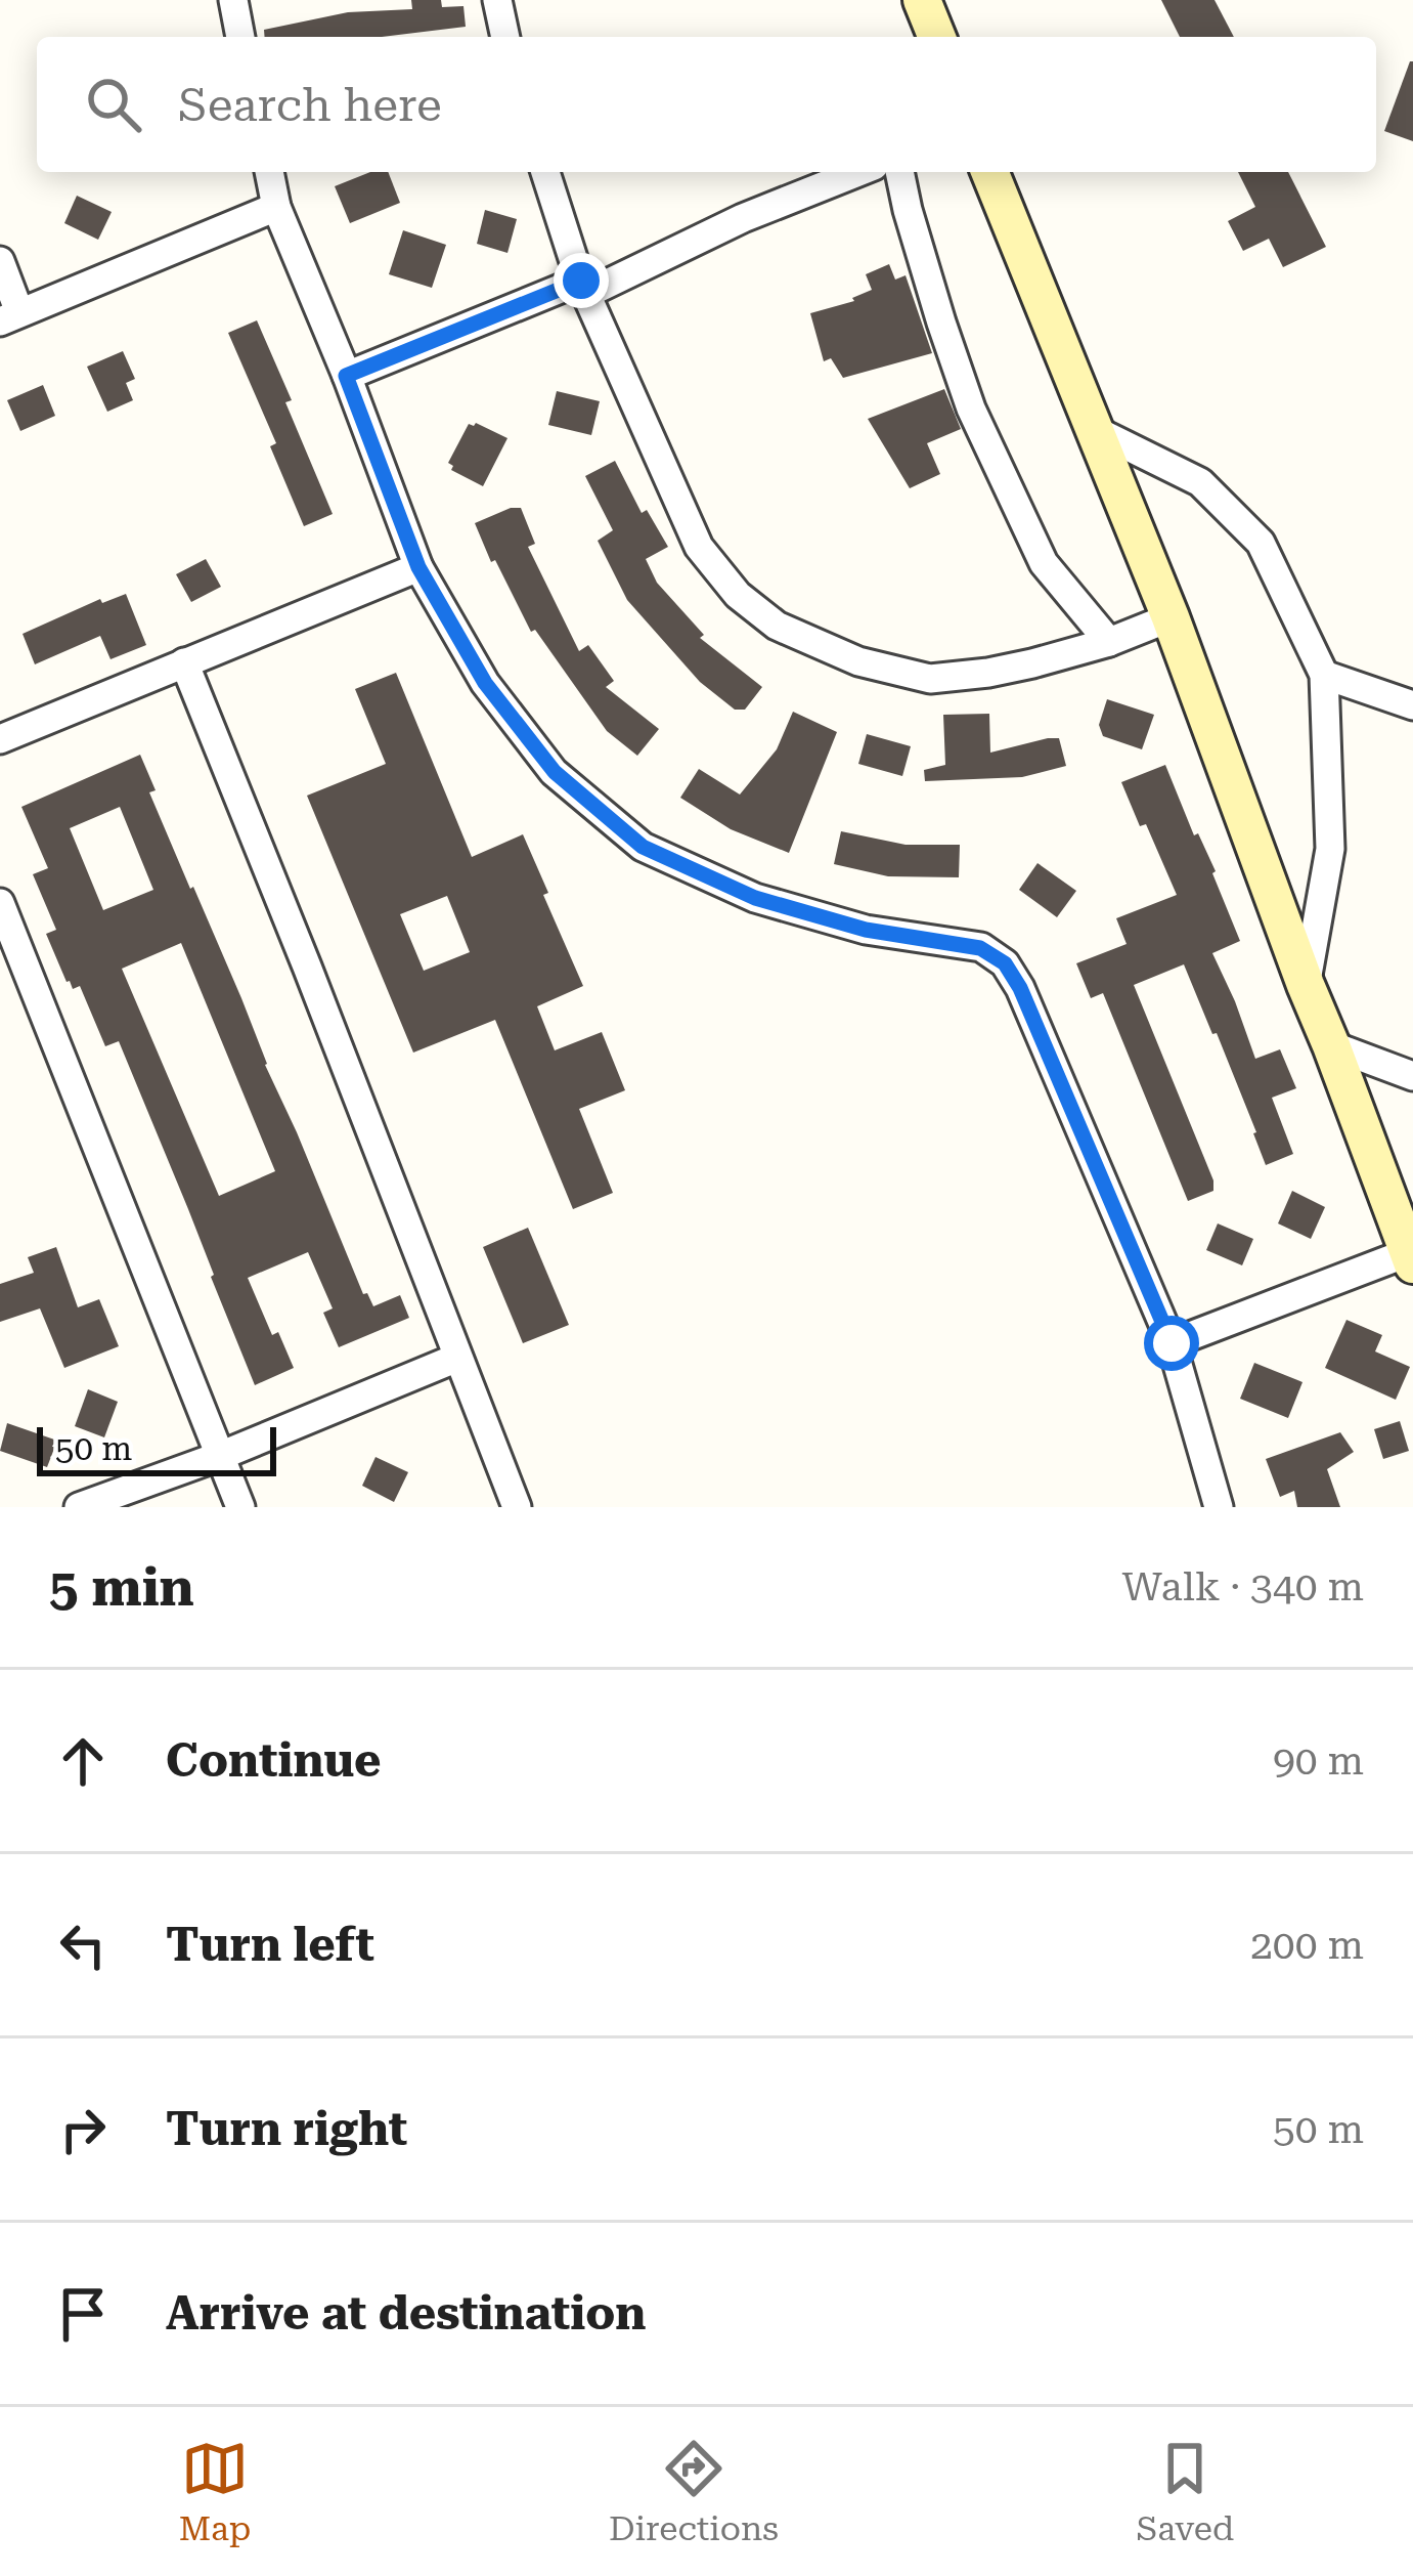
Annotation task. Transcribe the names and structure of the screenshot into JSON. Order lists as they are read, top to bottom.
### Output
{
  "scale_bar": "50 m",
  "page": {
    "search": "Search here",
    "scale": "50 m",
    "heading": ["5 min", "Walk · 340 m"],
    "list": [
      ["Continue", "90 m"],
      ["Turn left", "200 m"],
      ["Turn right", "50 m"],
      "Arrive at destination"
    ],
    "nav": ["Map", "Directions", "Saved"]
  }
}
